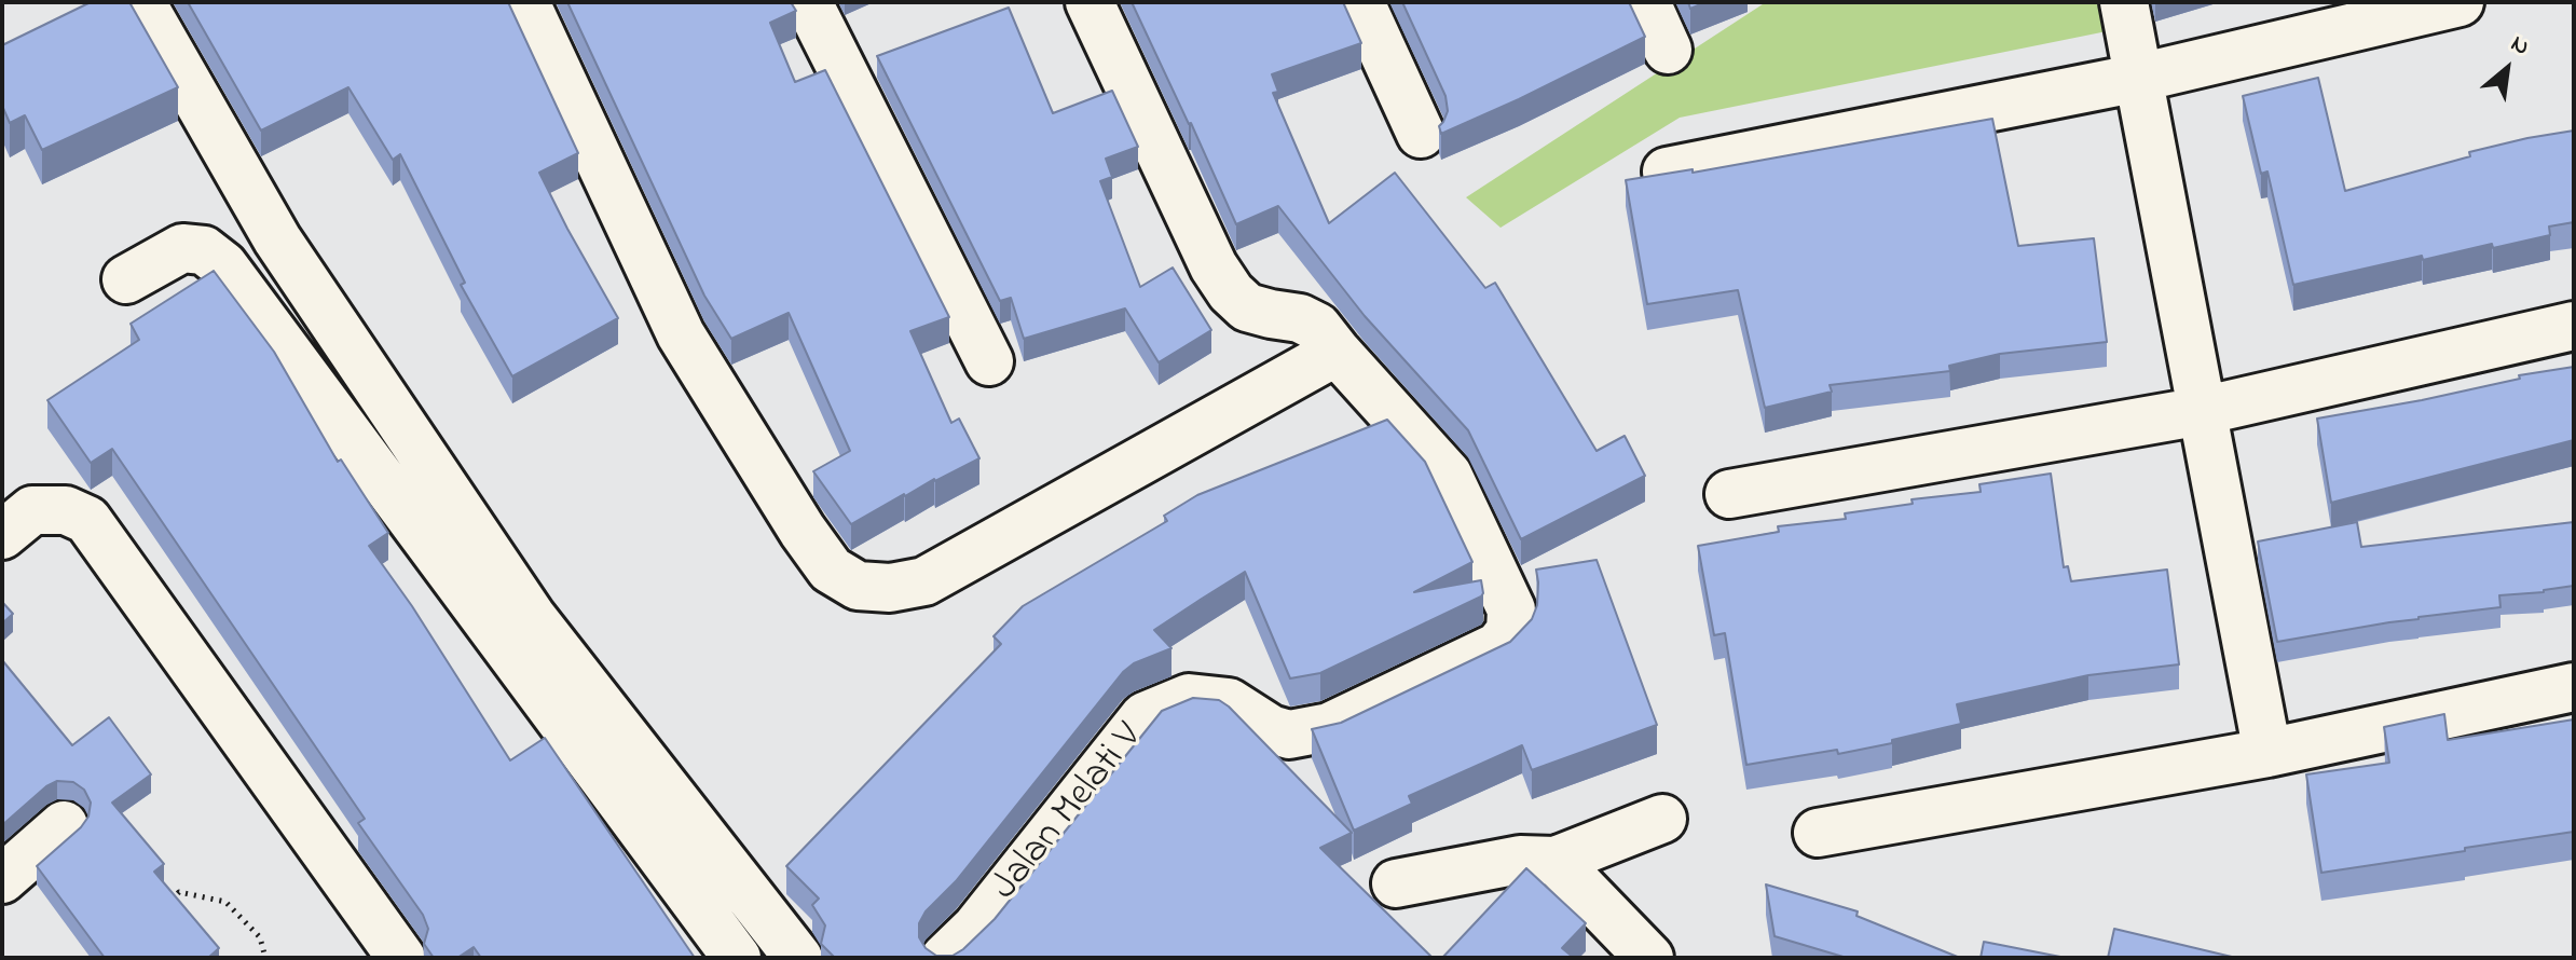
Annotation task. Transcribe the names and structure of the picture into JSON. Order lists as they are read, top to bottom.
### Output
{
  "streets": {
    "street": ["Jalan Melati V"]
  },
  "north": "top right"
}
